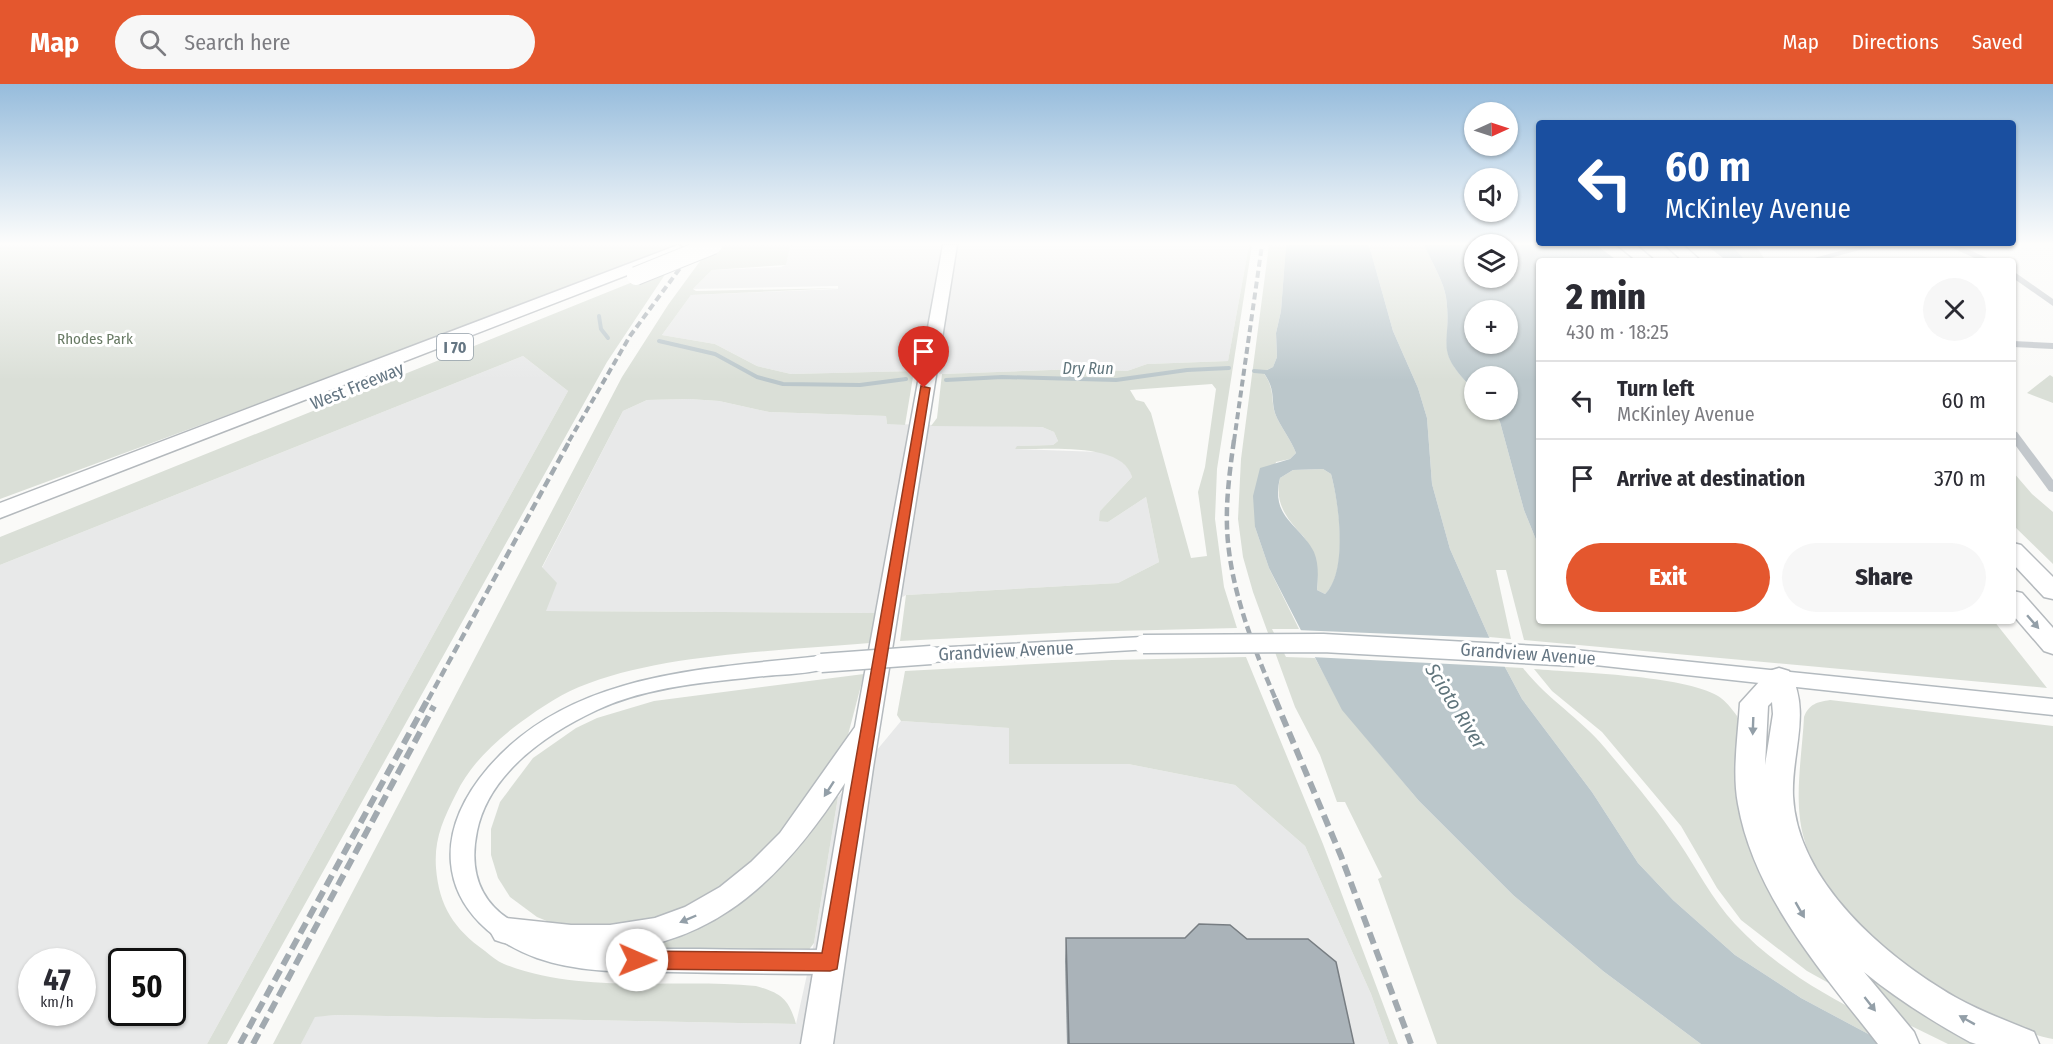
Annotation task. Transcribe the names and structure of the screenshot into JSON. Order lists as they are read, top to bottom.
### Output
{
  "streets": {
    "highway": ["I 70", "West Freeway"],
    "main road": ["Grandview Avenue"]
  },
  "water": ["Dry Run", "Scioto River"],
  "parks": ["Rhodes Park"],
  "north": "right",
  "page": {
    "header": "Map",
    "search": "Search here",
    "nav": ["Map", "Directions", "Saved"],
    "map_buttons": ["+", "−"],
    "turn": ["60 m", "McKinley Avenue"],
    "heading": ["2 min", "430 m · 18:25"],
    "list": [
      {
        "name": "Turn left",
        "note": "McKinley Avenue",
        "value": "60 m"
      },
      {
        "name": "Arrive at destination",
        "value": "370 m"
      }
    ],
    "buttons": ["Exit", "Share"],
    "speed": "47 km/h",
    "limit": "50"
  }
}
